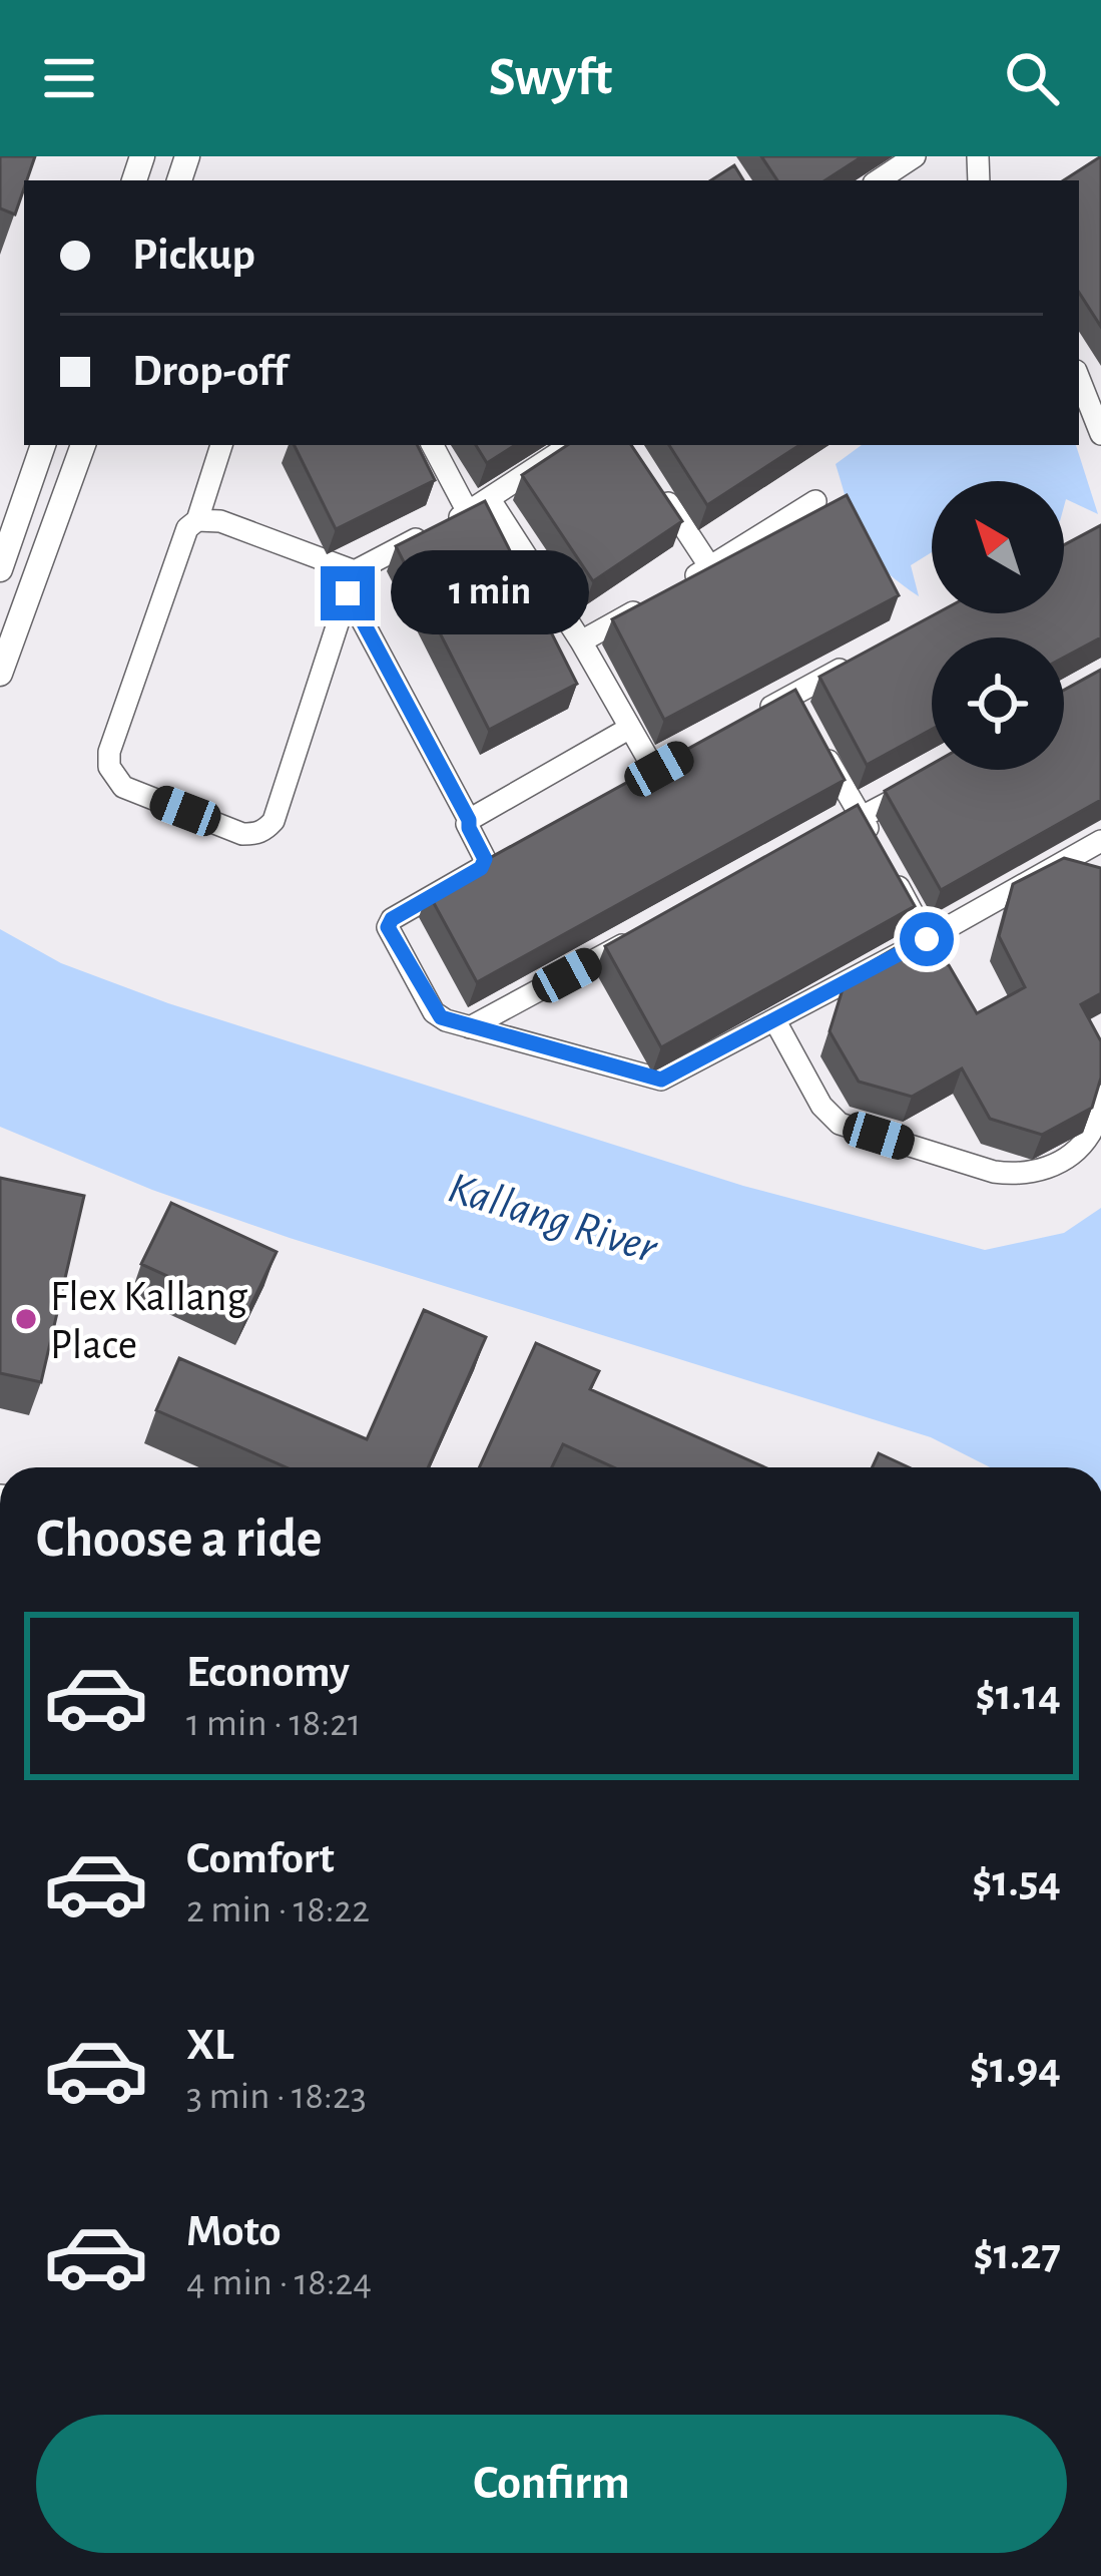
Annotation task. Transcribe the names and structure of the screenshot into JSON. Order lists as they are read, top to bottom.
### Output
{
  "water": ["Kallang River"],
  "places": ["Flex Kallang Place"],
  "north": "top left",
  "page": {
    "header": "Swyft",
    "banner": ["Pickup", "Drop-off"],
    "bubble": "1 min",
    "heading": "Choose a ride",
    "list": [
      {
        "name": "Economy",
        "note": "1 min · 18:21",
        "value": "$1.14"
      },
      {
        "name": "Comfort",
        "note": "2 min · 18:22",
        "value": "$1.54"
      },
      {
        "name": "XL",
        "note": "3 min · 18:23",
        "value": "$1.94"
      },
      {
        "name": "Moto",
        "note": "4 min · 18:24",
        "value": "$1.27"
      }
    ],
    "buttons": "Confirm"
  }
}
